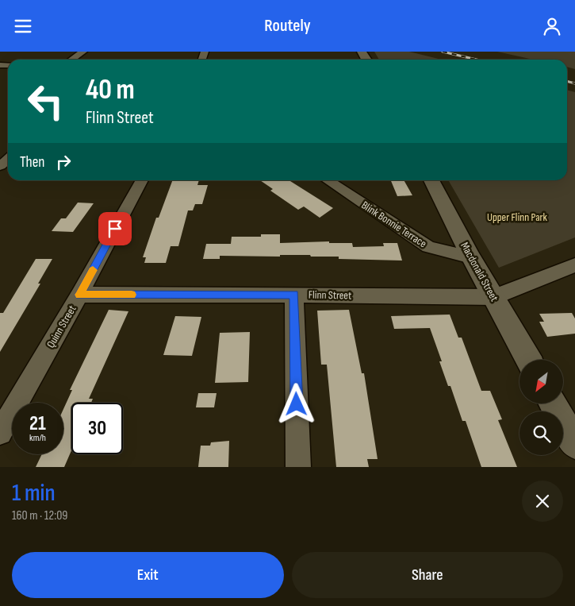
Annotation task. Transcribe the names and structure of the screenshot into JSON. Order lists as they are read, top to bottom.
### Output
{
  "streets": {
    "street": [
      "Blink Bonnie Terrace",
      "Macdonald Street",
      "Flinn Street",
      "Quinn Street"
    ]
  },
  "crossings": [
    ["Blink Bonnie Terrace", "Macdonald Street"],
    ["Macdonald Street", "Flinn Street"],
    ["Flinn Street", "Quinn Street"]
  ],
  "parks": ["Upper Flinn Park"],
  "north": "bottom left",
  "page": {
    "header": "Routely",
    "turn": ["40 m", "Flinn Street"],
    "then": "Then",
    "speed": "21 km/h",
    "limit": "30",
    "heading": ["1 min", "160 m · 12:09"],
    "buttons": ["Exit", "Share"]
  }
}
